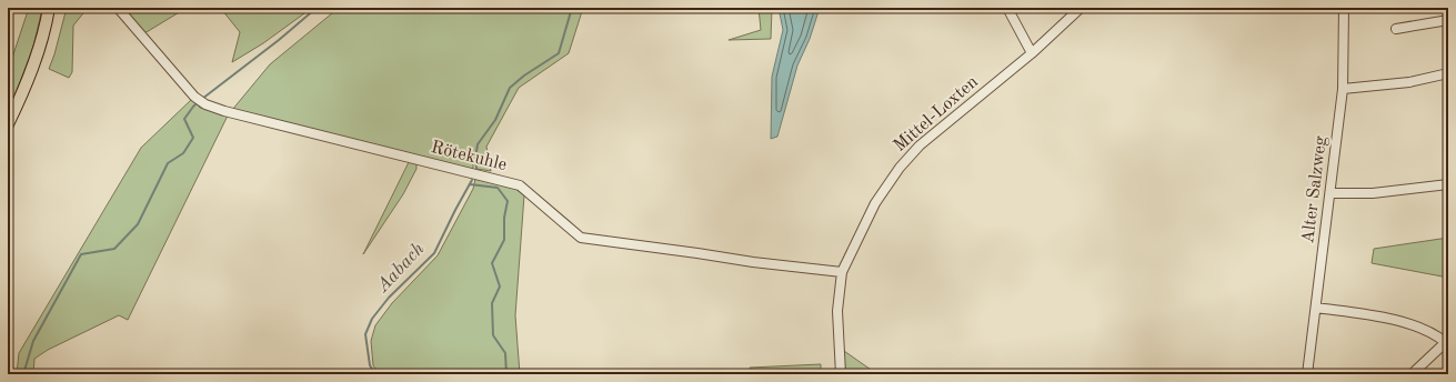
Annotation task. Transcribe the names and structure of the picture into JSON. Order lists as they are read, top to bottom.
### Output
{
  "streets": {
    "street": ["Mittel-Loxten", "Rötekuhle", "Alter Salzweg"]
  },
  "crossings": [
    ["Mittel-Loxten", "Rötekuhle"]
  ],
  "water": ["Aabach"]
}
